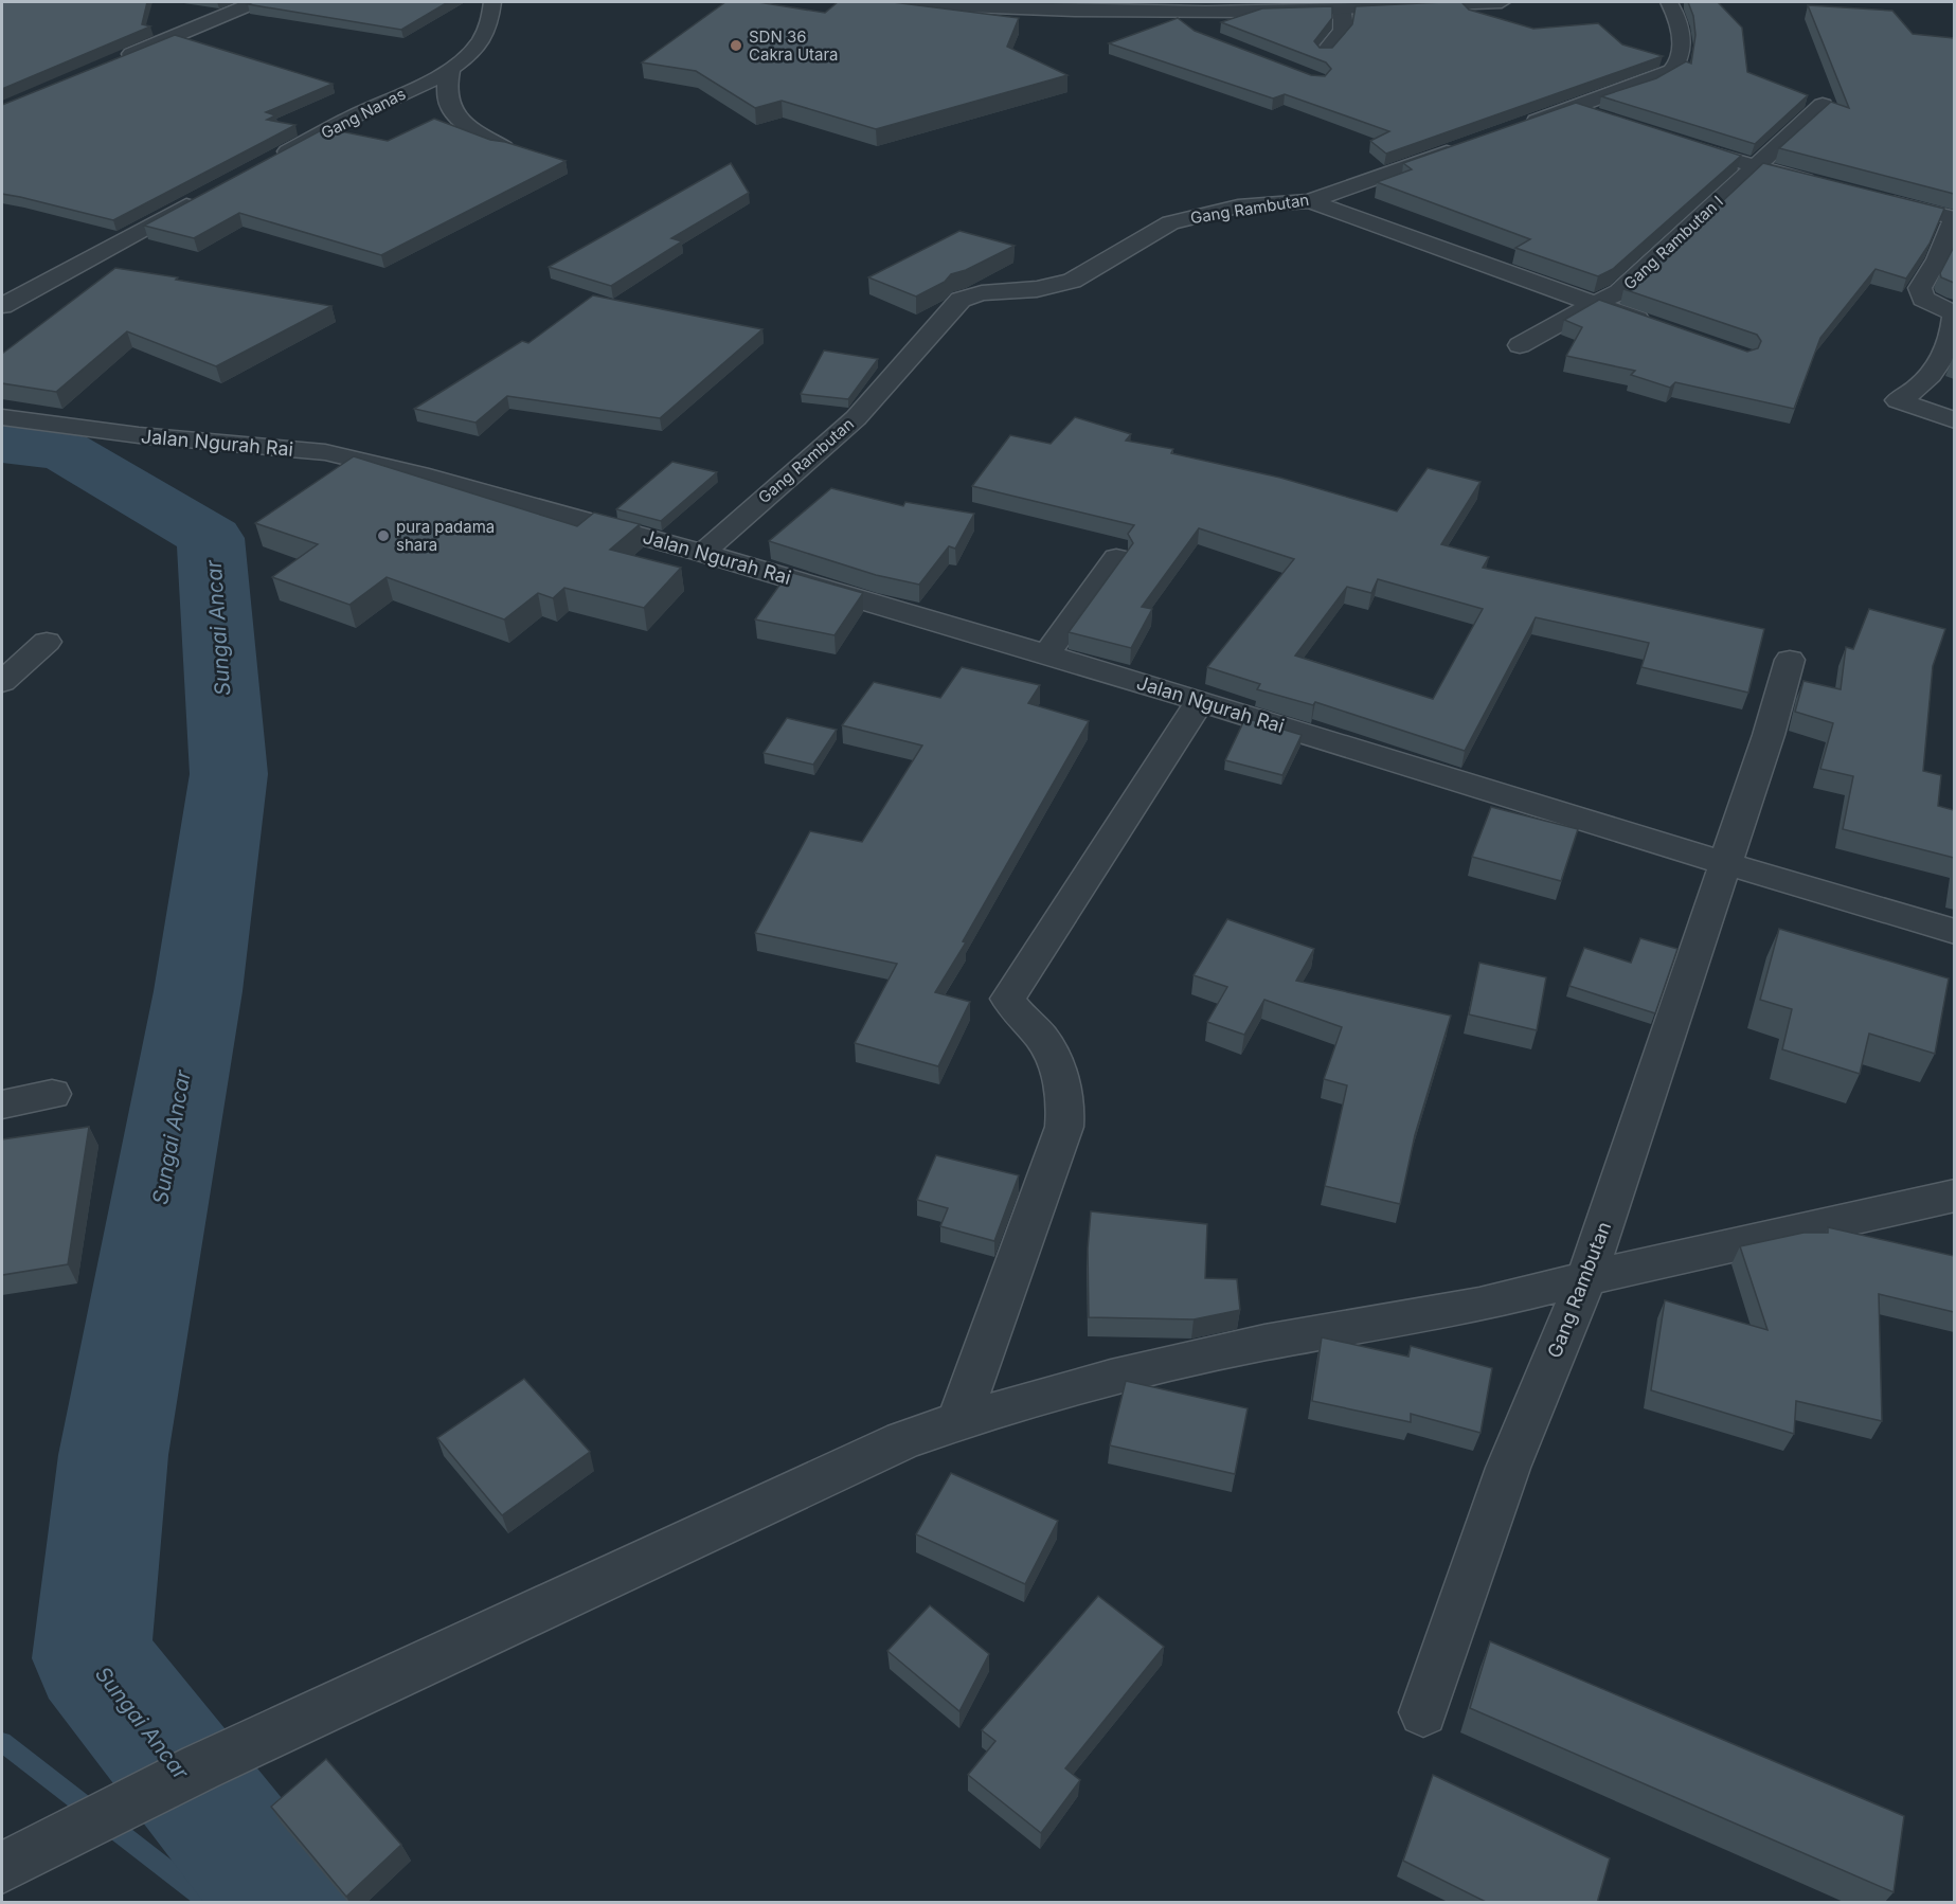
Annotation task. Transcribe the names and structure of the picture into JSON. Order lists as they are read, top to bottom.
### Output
{
  "streets": {
    "street": [
      "Gang Nanas",
      "Gang Rambutan",
      "Gang Rambutan I",
      "Jalan Ngurah Rai"
    ]
  },
  "crossings": [
    ["Gang Rambutan", "Jalan Ngurah Rai"]
  ],
  "water": ["Sungai Ancar"],
  "places": ["SDN 36 Cakra Utara", "pura padama shara"]
}
